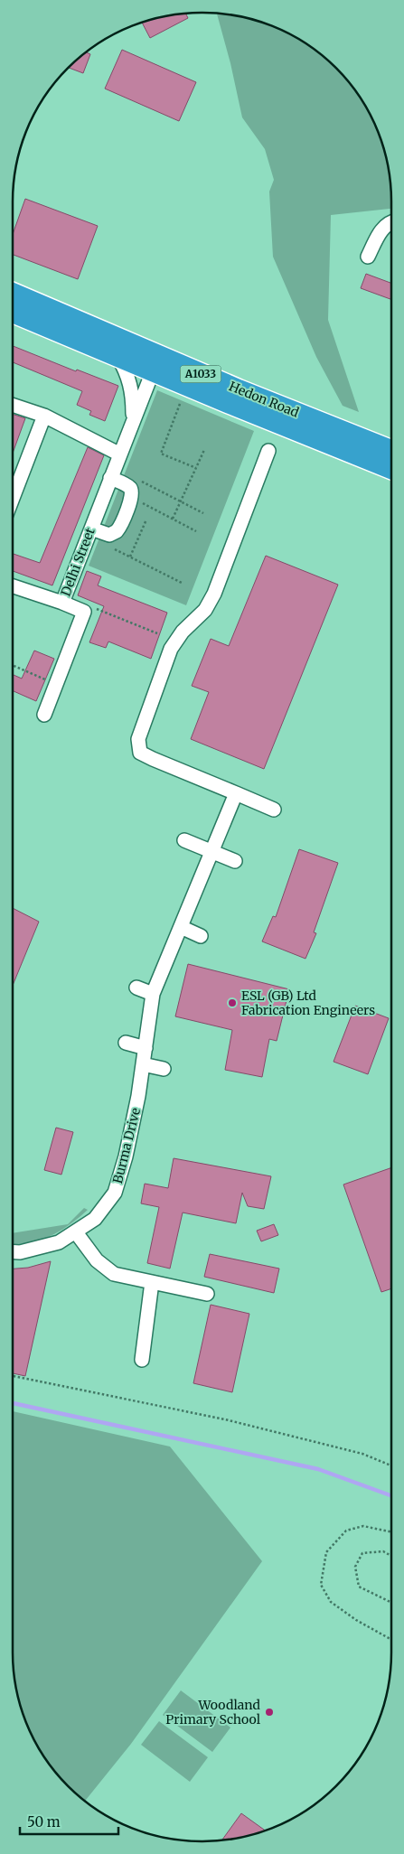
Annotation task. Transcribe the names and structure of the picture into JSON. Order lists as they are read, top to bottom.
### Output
{
  "streets": {
    "highway": ["A1033", "Hedon Road"],
    "street": ["Delhi Street", "Burma Drive"]
  },
  "crossings": [
    ["Hedon Road", "Delhi Street"]
  ],
  "places": ["ESL (GB) Ltd Fabrication Engineers", "Woodland Primary School"],
  "scale_bar": "50 m"
}
